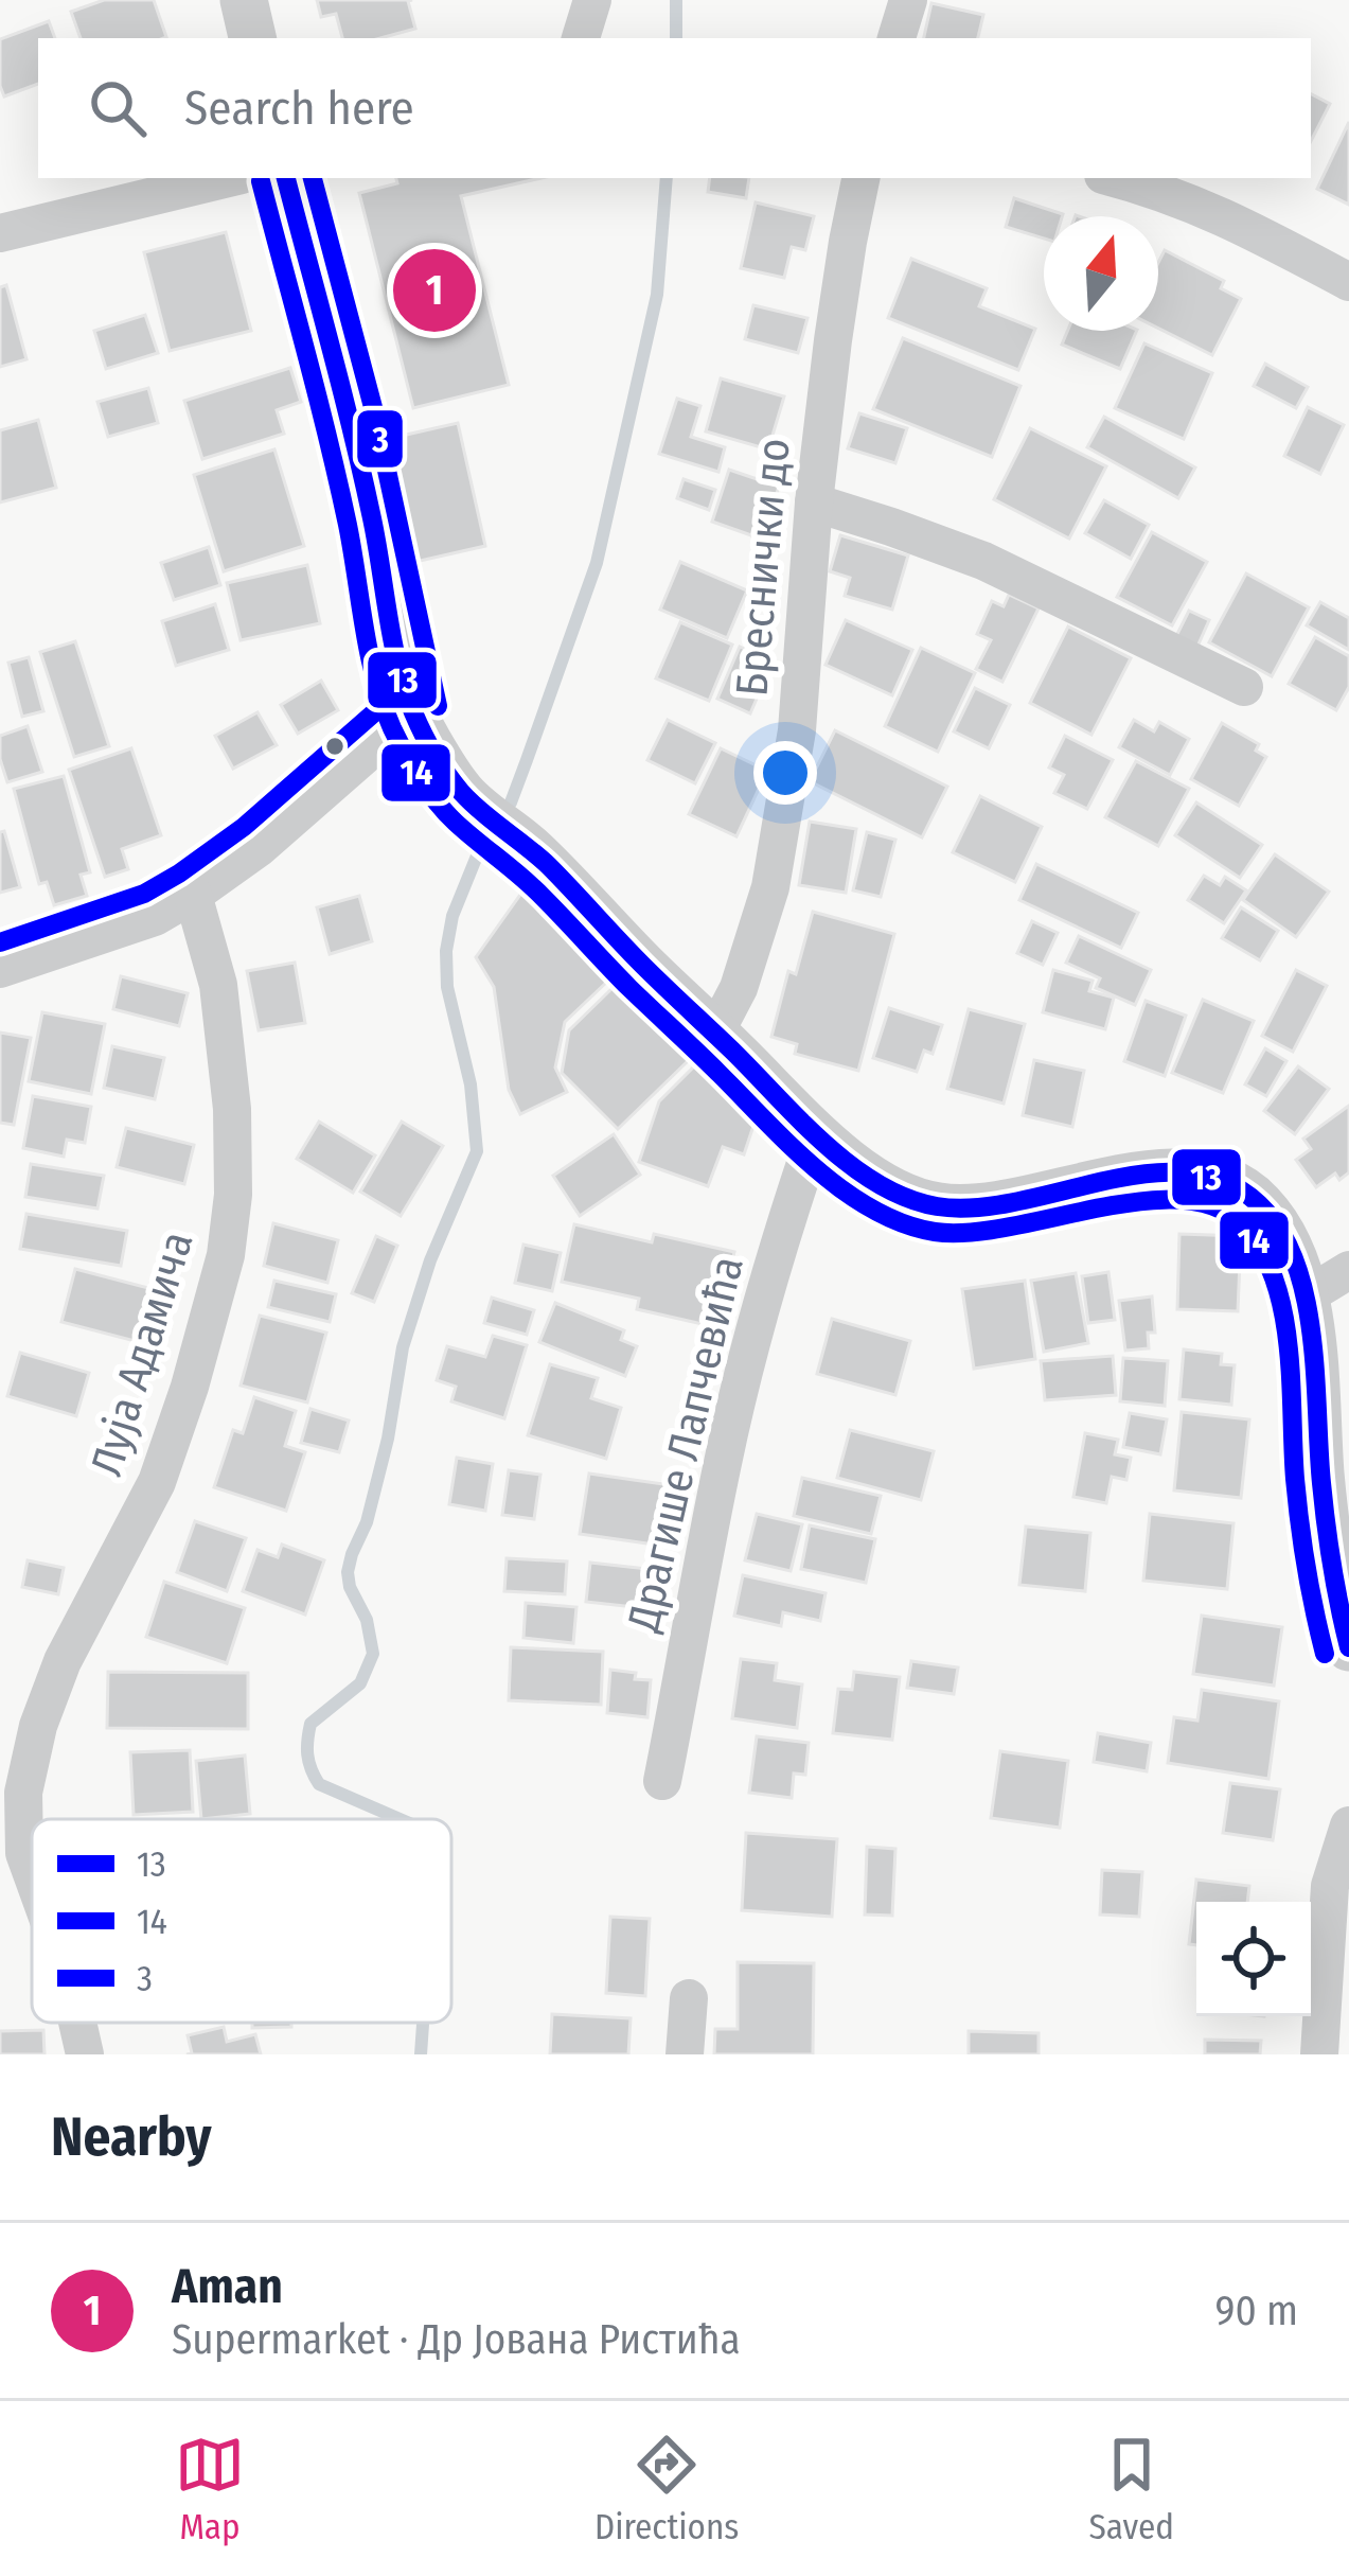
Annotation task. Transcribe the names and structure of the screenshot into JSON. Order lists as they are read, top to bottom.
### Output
{
  "streets": {
    "street": ["Бреснички до", "Луја Адамича", "Драгише Лапчевића"]
  },
  "lines": ["transit line 13", "transit line 3", "transit line 14"],
  "legend": ["13", "14", "3"],
  "north": "top",
  "page": {
    "search": "Search here",
    "pins": "1",
    "heading": "Nearby",
    "list": [
      {
        "mark": "1",
        "name": "Aman",
        "note": "Supermarket · Др Јована Ристића",
        "value": "90 m"
      }
    ],
    "nav": ["Map", "Directions", "Saved"]
  }
}
